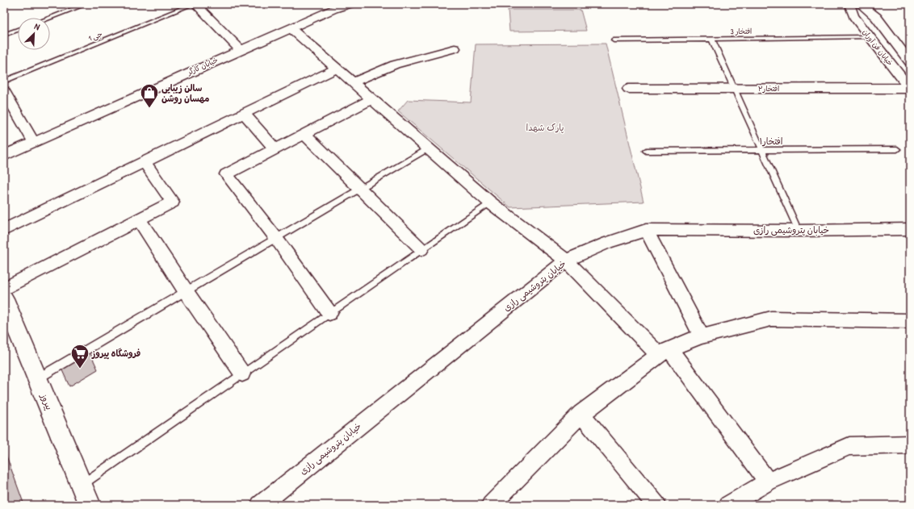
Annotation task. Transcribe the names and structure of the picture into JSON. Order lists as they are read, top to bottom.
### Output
{
  "streets": {
    "street": [
      "خیابان فن آوران",
      "خیابان کارگر",
      "افتخار۲",
      "خیابان پتروشیمی رازی",
      "پیروز"
    ],
    "lane": ["افتخار 3", "جی 1", "افتخار۱"]
  },
  "crossings": [
    ["افتخار 3", "خیابان فن آوران"],
    ["خیابان فن آوران", "افتخار۲"]
  ],
  "parks": ["پارک شهدا"],
  "places": {
    "shop": ["سالن زیبایی مهسان روشن"],
    "supermarket": ["فروشگاه پیروز"]
  },
  "north": "top right"
}
